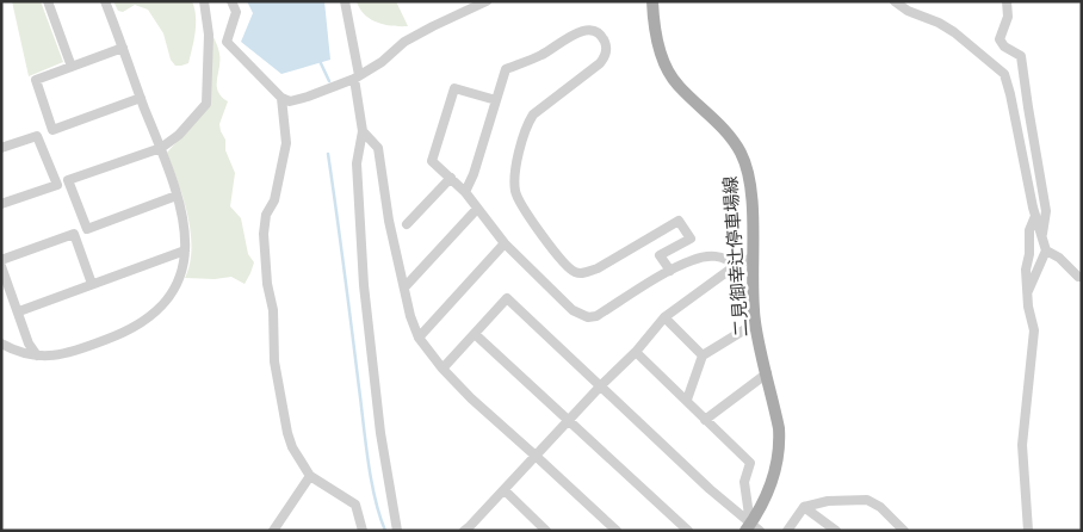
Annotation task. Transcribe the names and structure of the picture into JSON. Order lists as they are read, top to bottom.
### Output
{
  "streets": {
    "main road": ["二見御幸辻停車場線"]
  }
}
